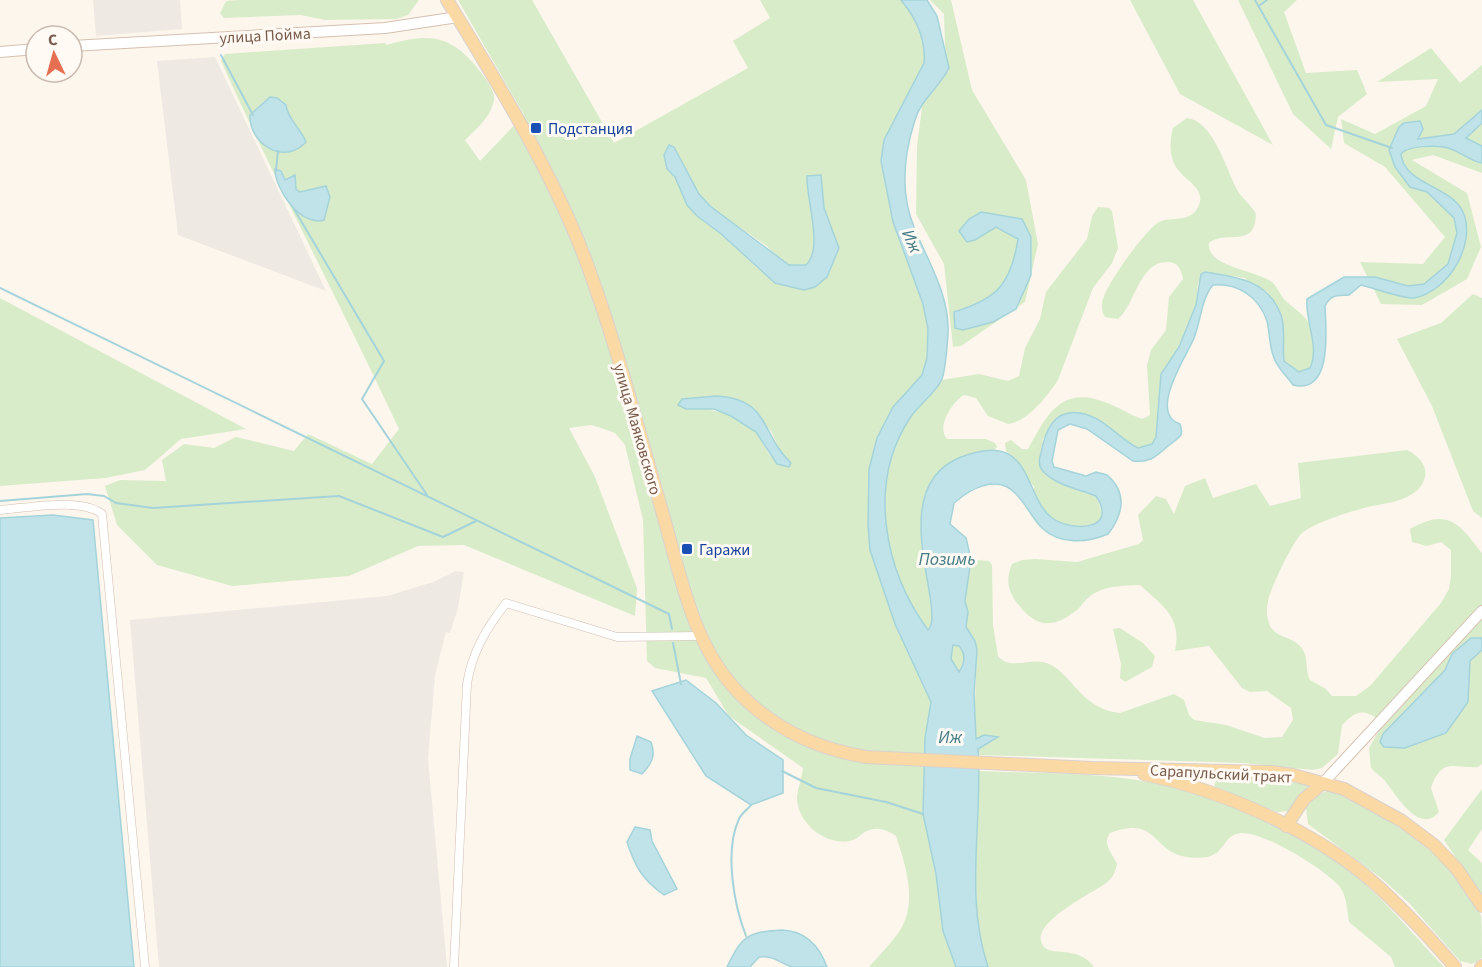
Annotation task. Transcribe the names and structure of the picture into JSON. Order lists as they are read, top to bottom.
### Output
{
  "streets": {
    "main road": ["улица Пойма", "улица Маяковского", "Сарапульский тракт"]
  },
  "crossings": [
    ["улица Пойма", "улица Маяковского"],
    ["улица Маяковского", "Сарапульский тракт"]
  ],
  "water": ["Иж", "Позимь"],
  "places": {
    "transit": ["Подстанция", "Гаражи"]
  },
  "north": "top"
}
